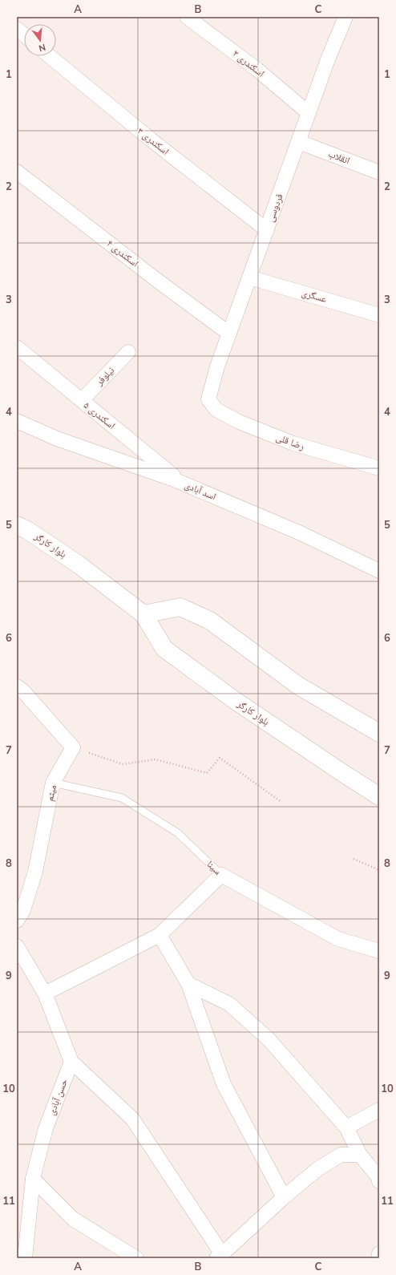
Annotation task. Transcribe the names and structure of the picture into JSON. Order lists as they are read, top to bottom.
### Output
{
  "streets": {
    "street": [
      "اسکندری ۲",
      "اسکندری ۳",
      "انقلاب",
      "فردوسی",
      "اسکندری ۴",
      "عسگری",
      "نیلوفر",
      "اسکندری ۵",
      "رضا قلی",
      "اسد آبادی",
      "بلوار کارگر",
      "میثم",
      "سینا",
      "حسن آبادی"
    ]
  },
  "crossings": [
    ["اسکندری ۲", "فردوسی"],
    ["اسکندری ۳", "فردوسی"],
    ["انقلاب", "فردوسی"],
    ["فردوسی", "اسکندری ۴"],
    ["فردوسی", "عسگری"],
    ["فردوسی", "رضا قلی"],
    ["نیلوفر", "اسکندری ۵"],
    ["اسکندری ۵", "اسد آبادی"],
    ["میثم", "سینا"]
  ],
  "north": "bottom",
  "grid": {
    "columns": ["A", "B", "C"],
    "rows": [
      "1",
      "2",
      "3",
      "4",
      "5",
      "6",
      "7",
      "8",
      "9",
      "10",
      "11"
    ]
  }
}
